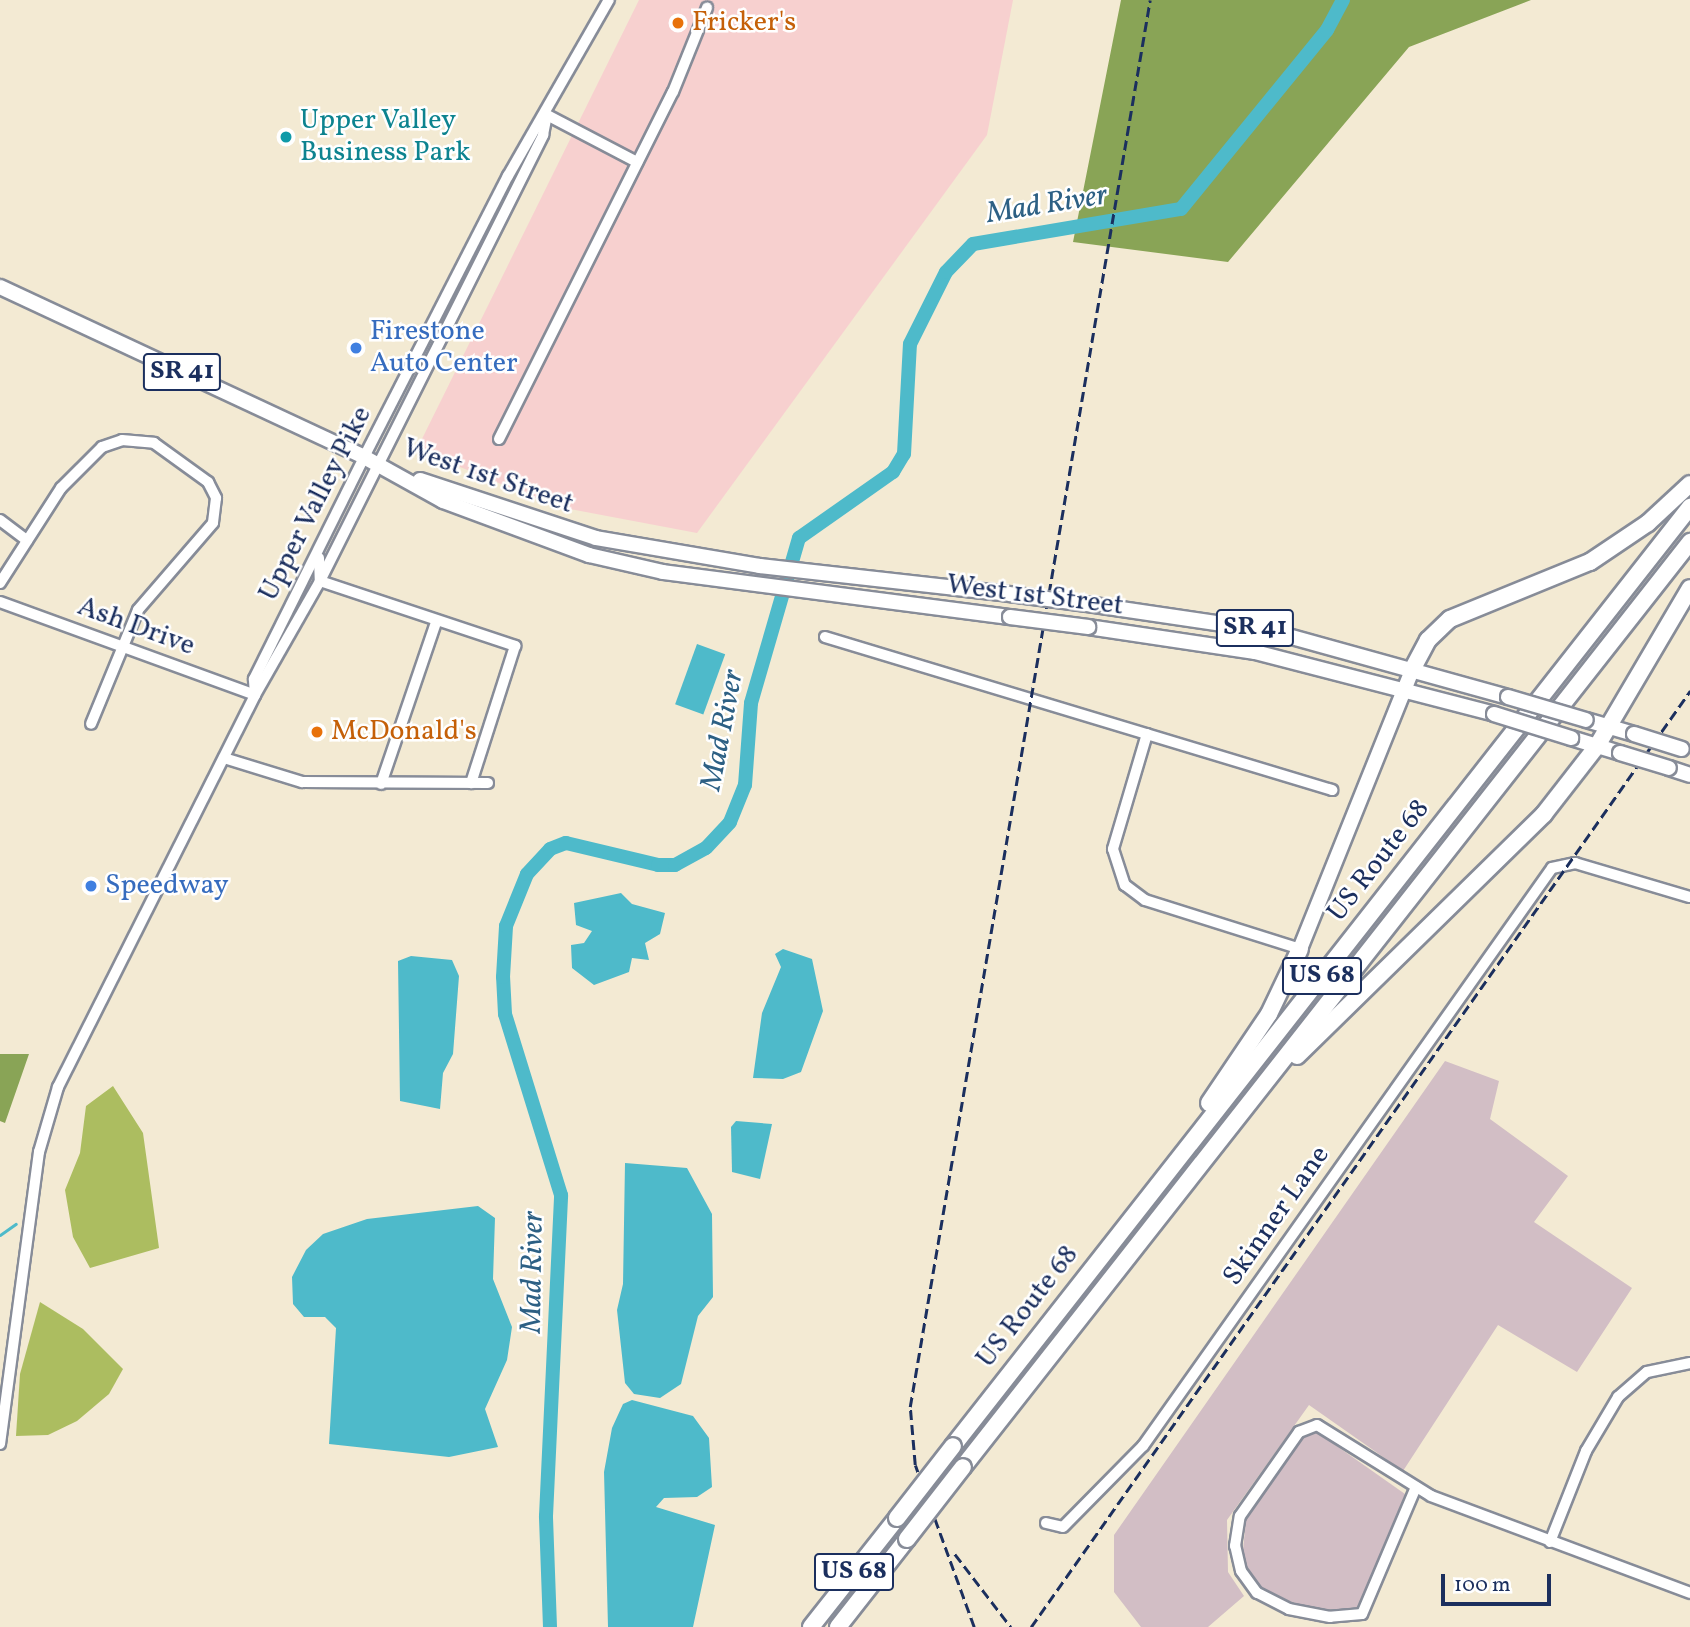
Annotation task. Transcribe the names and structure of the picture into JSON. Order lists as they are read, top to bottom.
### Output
{
  "streets": {
    "highway": ["US Route 68", "US 68"],
    "main road": ["SR 41", "West 1st Street"],
    "street": ["Upper Valley Pike", "Ash Drive", "Skinner Lane"]
  },
  "crossings": [
    ["West 1st Street", "Upper Valley Pike"],
    ["Upper Valley Pike", "Ash Drive"]
  ],
  "water": ["Mad River"],
  "places": [
    "Fricker's",
    "Upper Valley Business Park",
    "Firestone Auto Center",
    "McDonald's",
    "Speedway"
  ],
  "scale_bar": "100 m"
}
